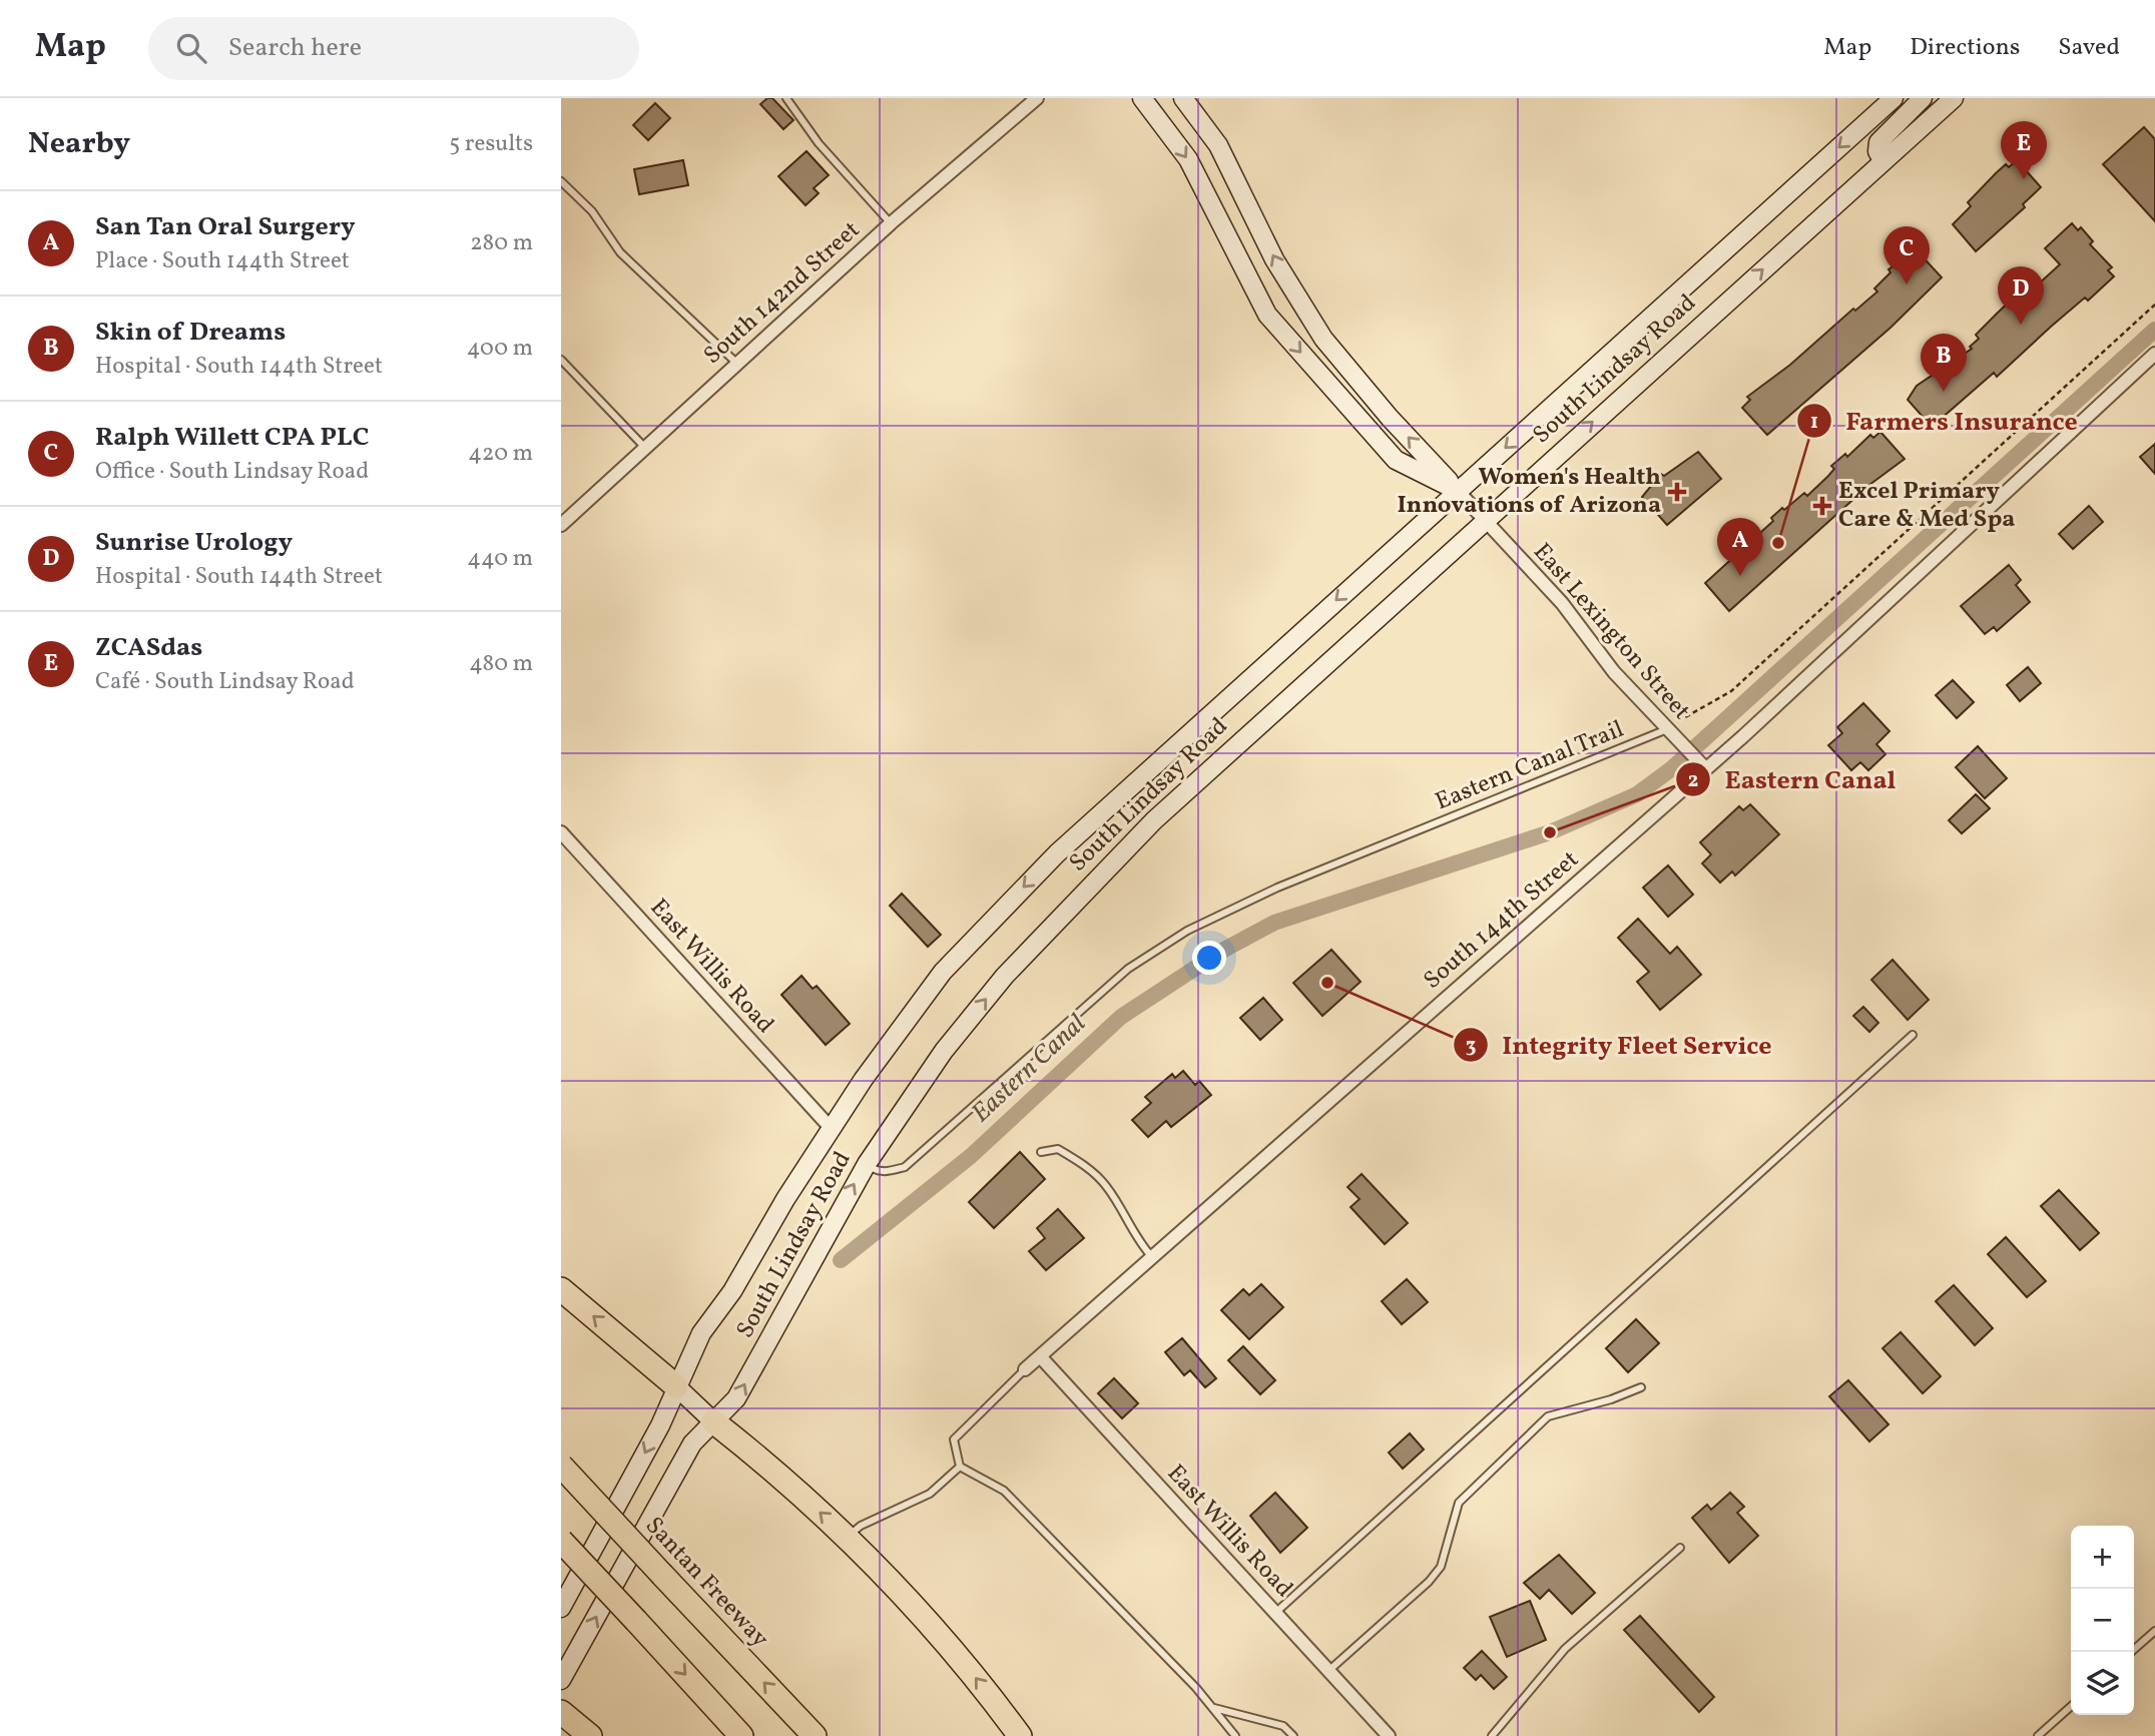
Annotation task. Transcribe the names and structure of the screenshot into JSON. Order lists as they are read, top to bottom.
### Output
{
  "streets": {
    "highway": ["Santan Freeway"],
    "main road": ["South Lindsay Road"],
    "street": [
      "South 142nd Street",
      "East Lexington Street",
      "South 144th Street",
      "East Willis Road"
    ],
    "lane": ["Eastern Canal Trail"]
  },
  "crossings": [
    ["South Lindsay Road", "East Lexington Street"],
    ["South Lindsay Road", "Eastern Canal Trail"],
    ["South Lindsay Road", "East Willis Road"],
    ["East Lexington Street", "Eastern Canal Trail"],
    ["East Lexington Street", "South 144th Street"],
    ["South 144th Street", "East Willis Road"]
  ],
  "water": ["Eastern Canal"],
  "places": {
    "health": ["Women's Health Innovations of Arizona", "Excel Primary Care & Med Spa"],
    "other": ["Farmers Insurance", "Eastern Canal", "Integrity Fleet Service"]
  },
  "page": {
    "header": "Map",
    "search": "Search here",
    "nav": ["Map", "Directions", "Saved"],
    "heading": ["Nearby", "5 results"],
    "pins": [
      "E",
      "C",
      "D",
      "B",
      "A"
    ],
    "list": [
      {
        "mark": "A",
        "name": "San Tan Oral Surgery",
        "note": "Place · South 144th Street",
        "value": "280 m"
      },
      {
        "mark": "B",
        "name": "Skin of Dreams",
        "note": "Hospital · South 144th Street",
        "value": "400 m"
      },
      {
        "mark": "C",
        "name": "Ralph Willett CPA PLC",
        "note": "Office · South Lindsay Road",
        "value": "420 m"
      },
      {
        "mark": "D",
        "name": "Sunrise Urology",
        "note": "Hospital · South 144th Street",
        "value": "440 m"
      },
      {
        "mark": "E",
        "name": "ZCASdas",
        "note": "Café · South Lindsay Road",
        "value": "480 m"
      }
    ],
    "map_buttons": ["+", "−"]
  }
}
